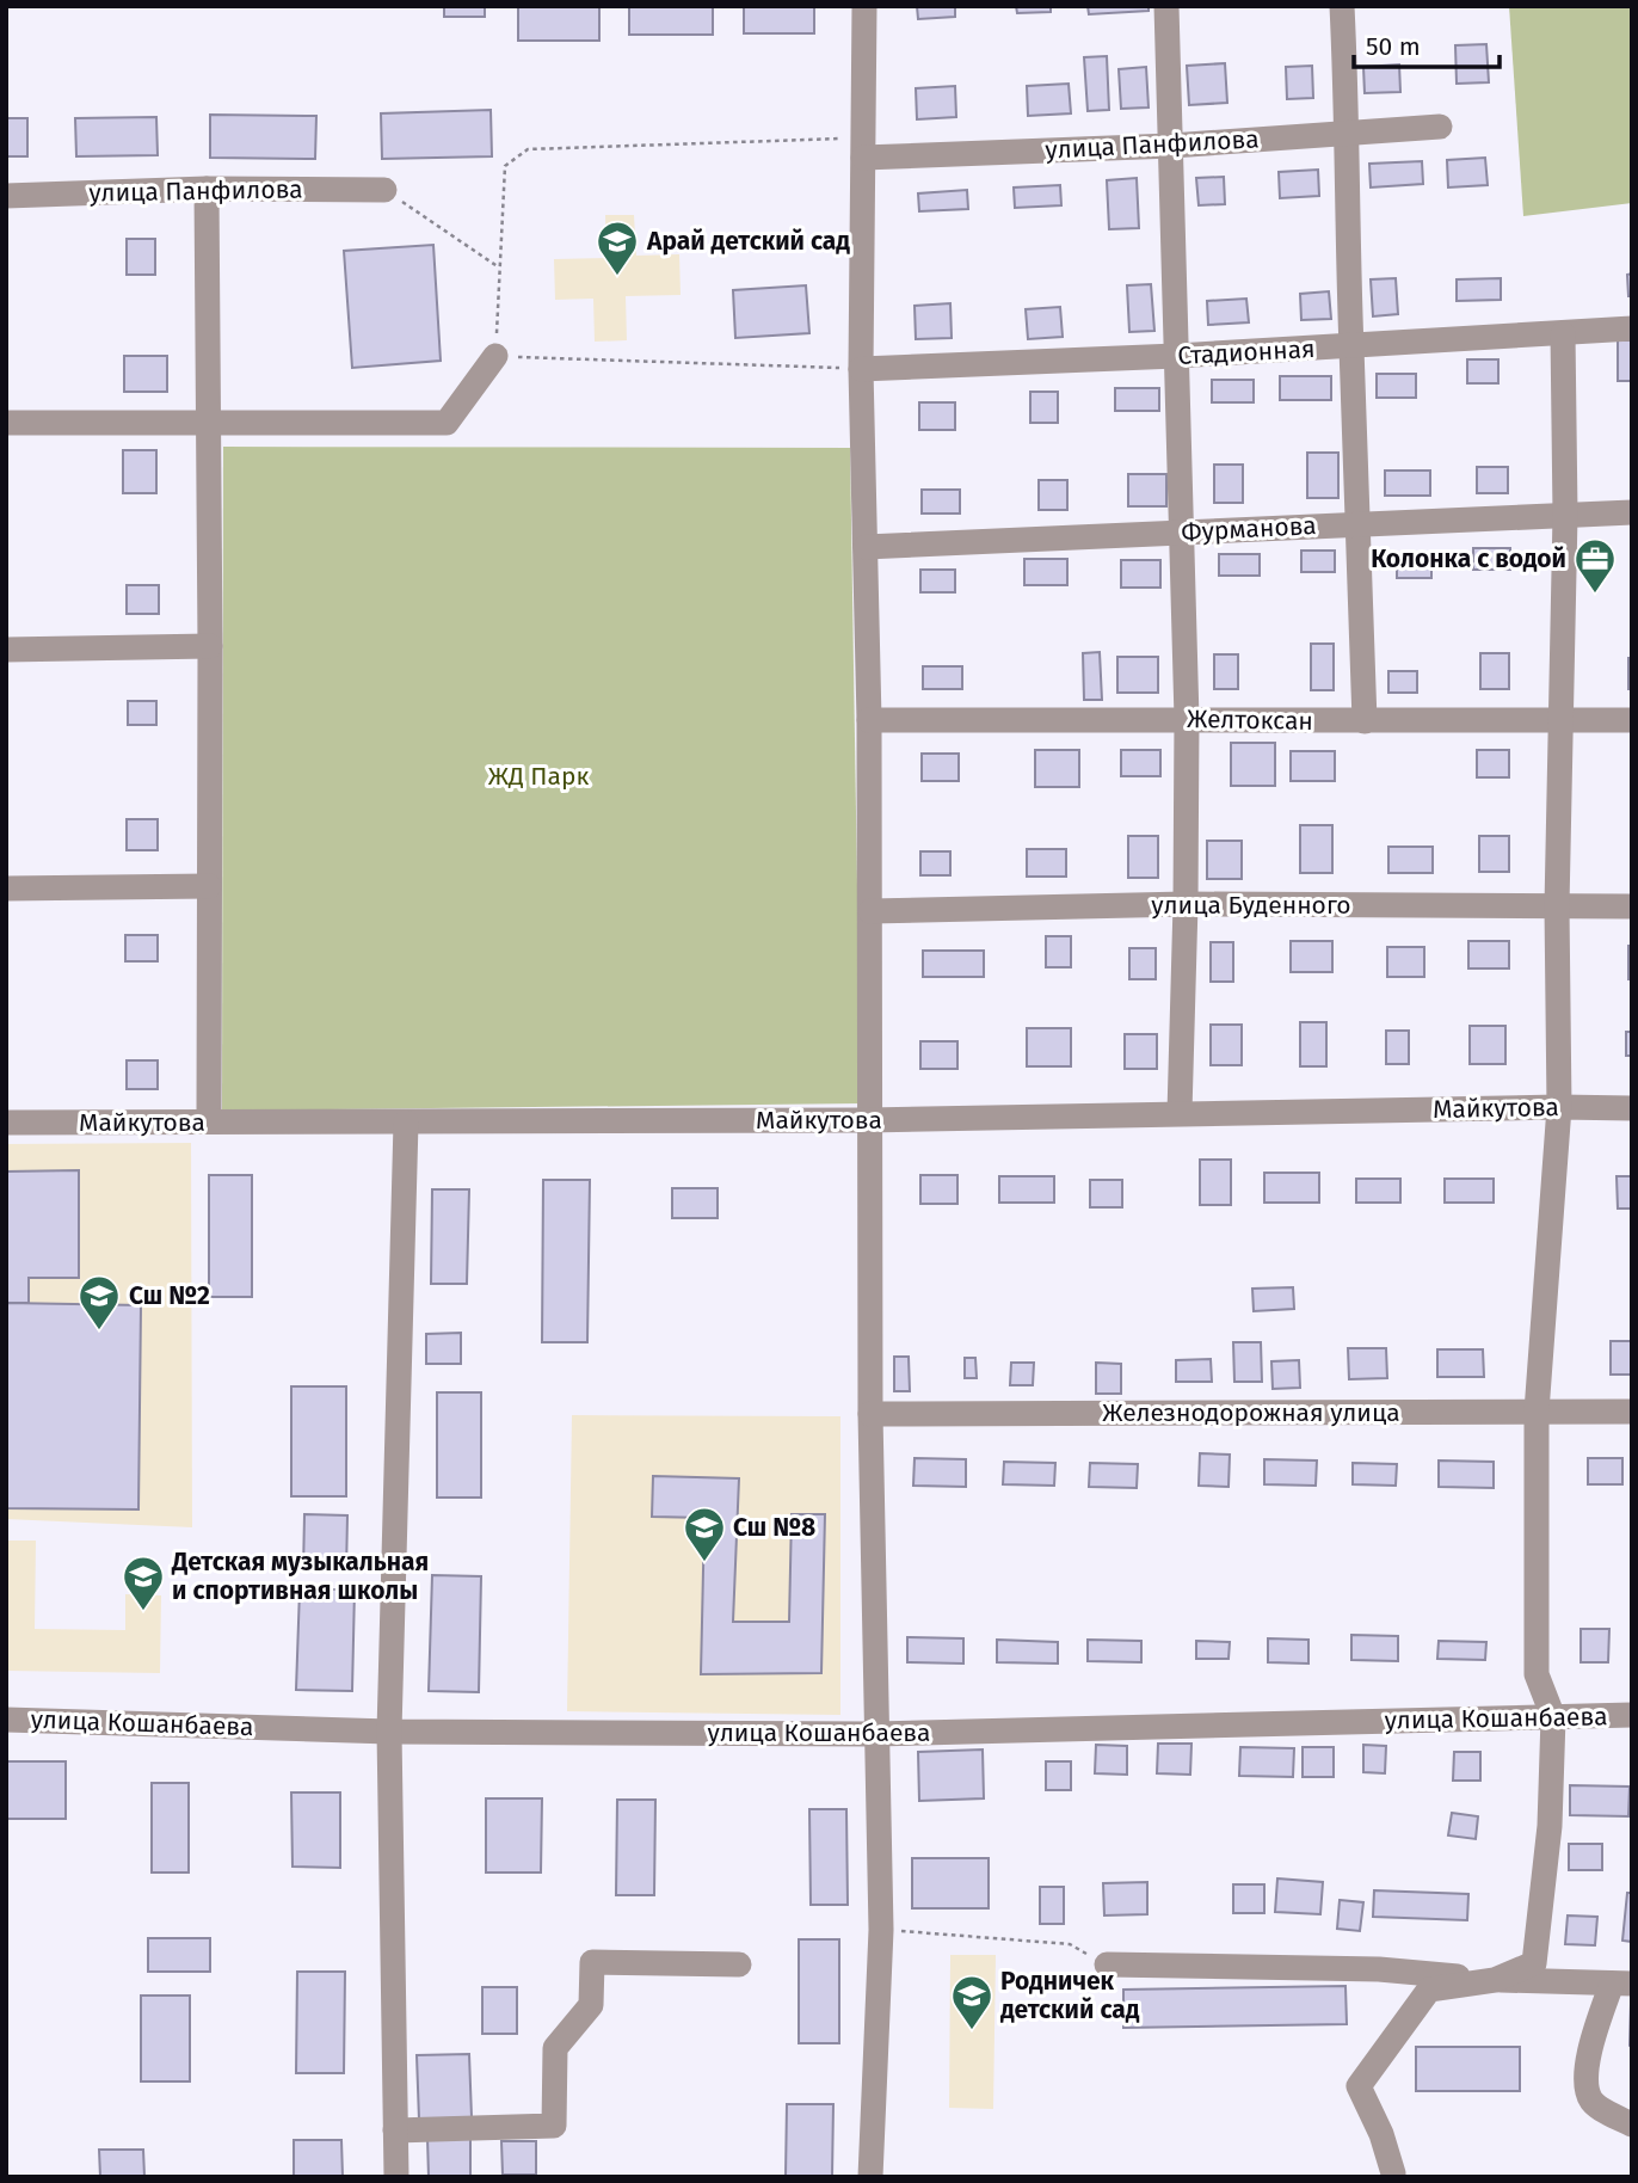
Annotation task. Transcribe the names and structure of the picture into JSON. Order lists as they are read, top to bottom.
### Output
{
  "streets": {
    "street": [
      "улица Панфилова",
      "Стадионная",
      "Фурманова",
      "Желтоксан",
      "улица Буденного",
      "Майкутова",
      "Железнодорожная улица",
      "улица Кошанбаева"
    ]
  },
  "parks": ["ЖД Парк"],
  "places": {
    "school or university": [
      "Арай детский сад",
      "Сш №2",
      "Сш №8",
      "Детская музыкальная и спортивная школы",
      "Родничек детский сад"
    ],
    "office": ["Колонка с водой"]
  },
  "scale_bar": "50 m"
}
